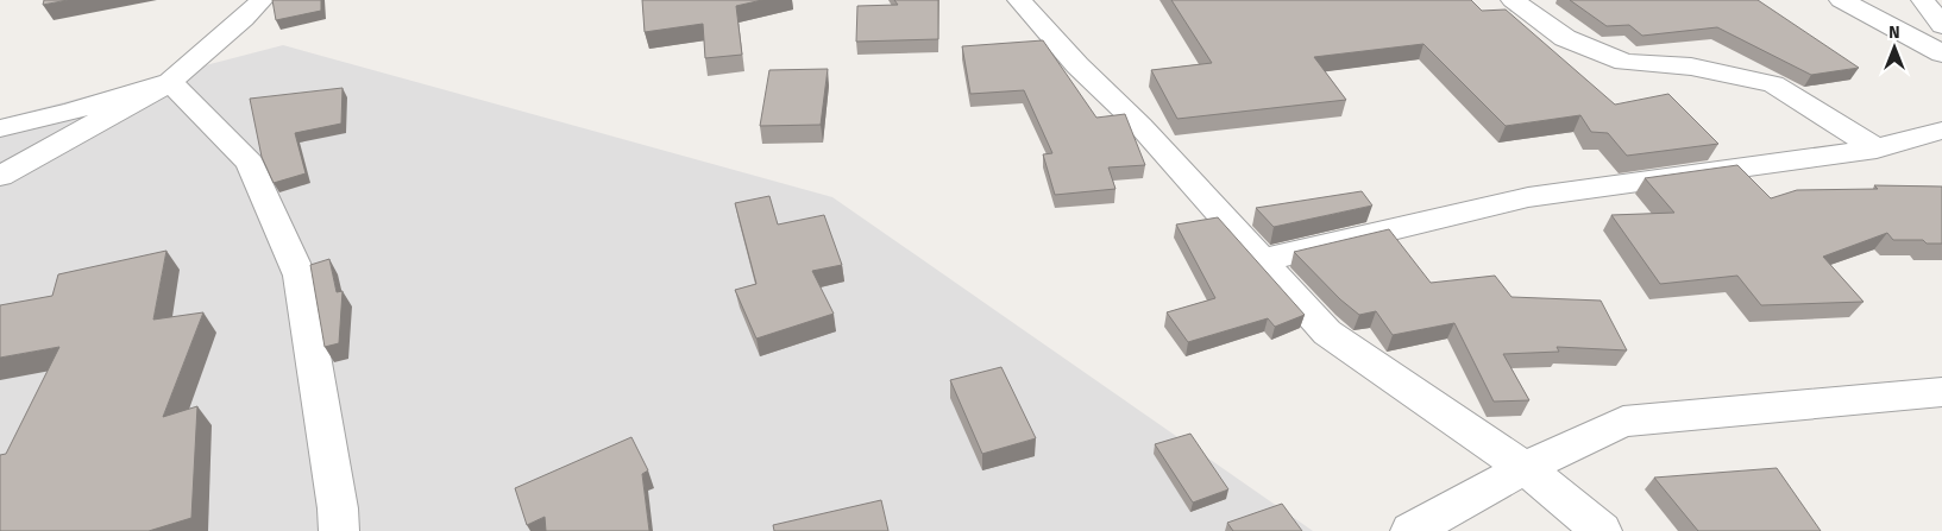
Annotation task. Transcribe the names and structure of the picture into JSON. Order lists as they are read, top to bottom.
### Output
{
  "north": "top"
}
